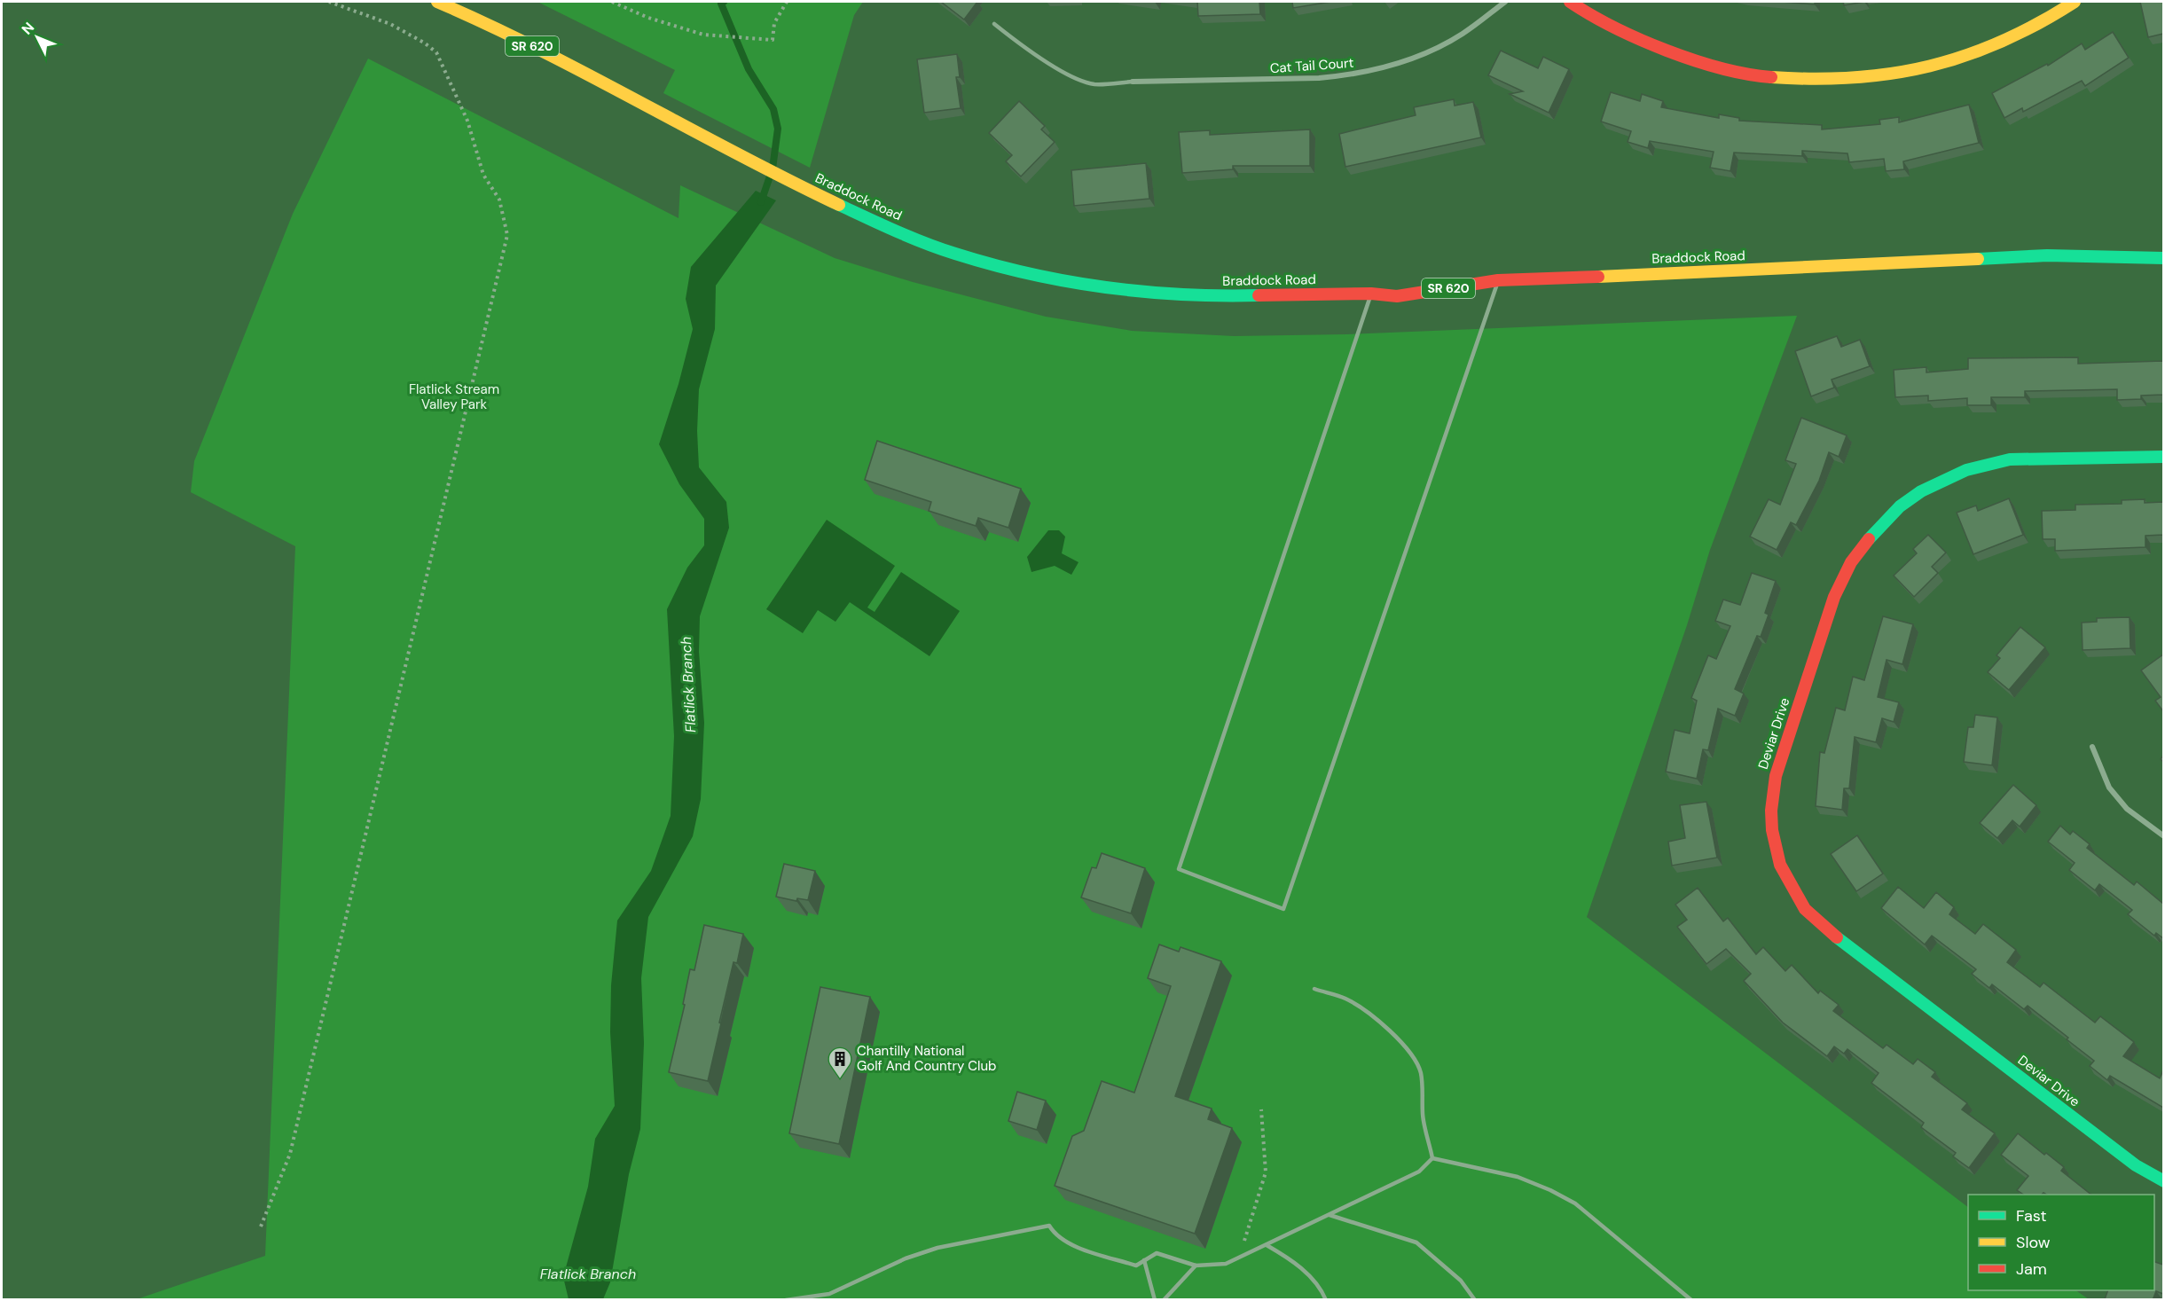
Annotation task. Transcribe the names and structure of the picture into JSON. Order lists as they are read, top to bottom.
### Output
{
  "streets": {
    "main road": ["SR 620", "Braddock Road", "Deviar Drive"],
    "street": ["Cat Tail Court"]
  },
  "water": ["Flatlick Branch"],
  "parks": ["Flatlick Stream Valley Park"],
  "places": {
    "building": ["Chantilly National Golf And Country Club"]
  },
  "legend": ["Fast", "Slow", "Jam"],
  "north": "top left"
}
